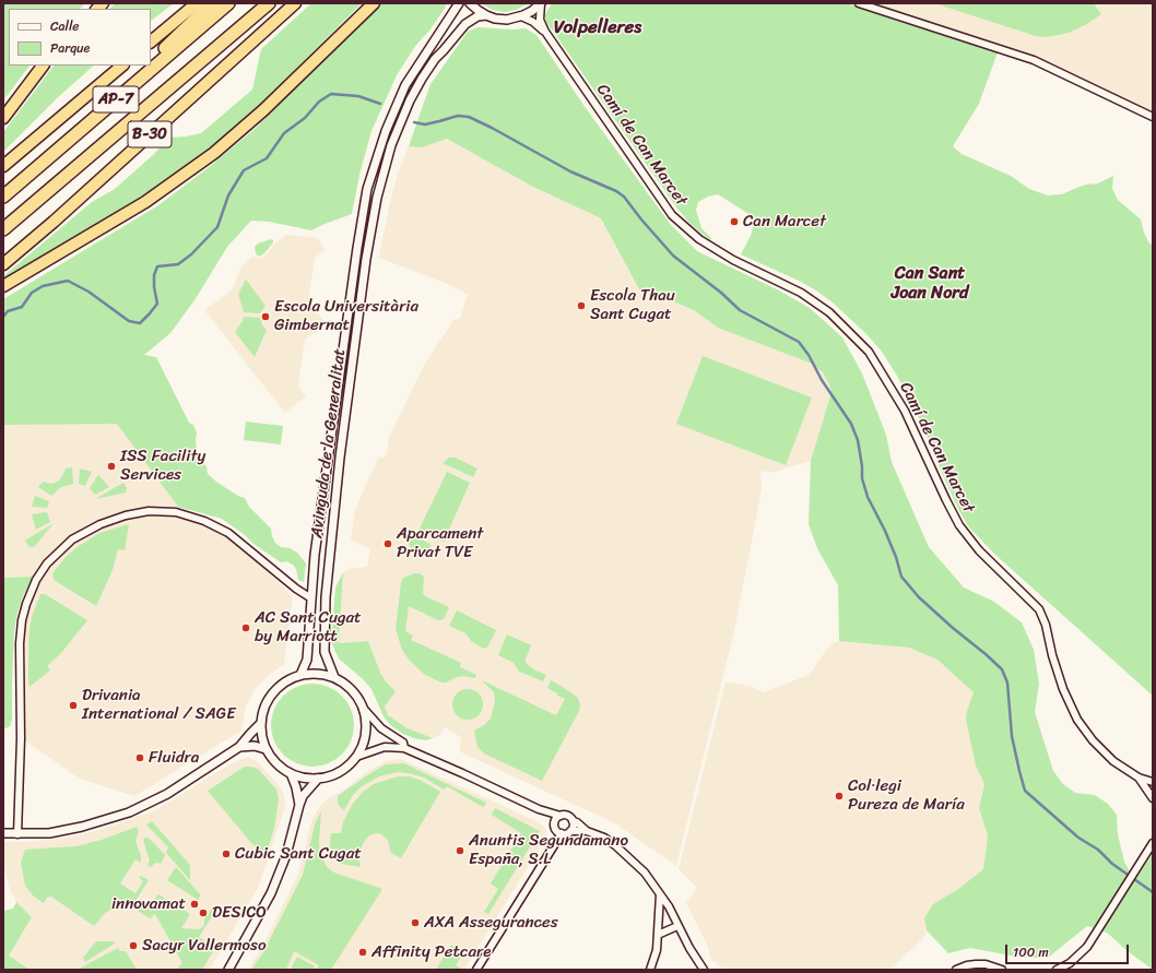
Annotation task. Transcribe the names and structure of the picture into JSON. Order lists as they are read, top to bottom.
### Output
{
  "streets": {
    "highway": ["AP-7", "B-30"],
    "street": ["Camí de Can Marcet", "Avinguda de la Generalitat"]
  },
  "districts": ["Volpelleres", "Can Sant Joan Nord"],
  "places": [
    "Can Marcet",
    "Escola Thau Sant Cugat",
    "Escola Universitària Gimbernat",
    "ISS Facility Services",
    "Aparcament Privat TVE",
    "AC Sant Cugat by Marriott",
    "Drivania International / SAGE",
    "Fluidra",
    "Col·legi Pureza de María",
    "Anuntis Segundamano España, S.L",
    "Cubic Sant Cugat",
    "innovamat",
    "DESICO",
    "AXA Assegurances",
    "Sacyr Vallermoso",
    "Affinity Petcare"
  ],
  "legend": ["Calle", "Parque"],
  "scale_bar": "100 m"
}
